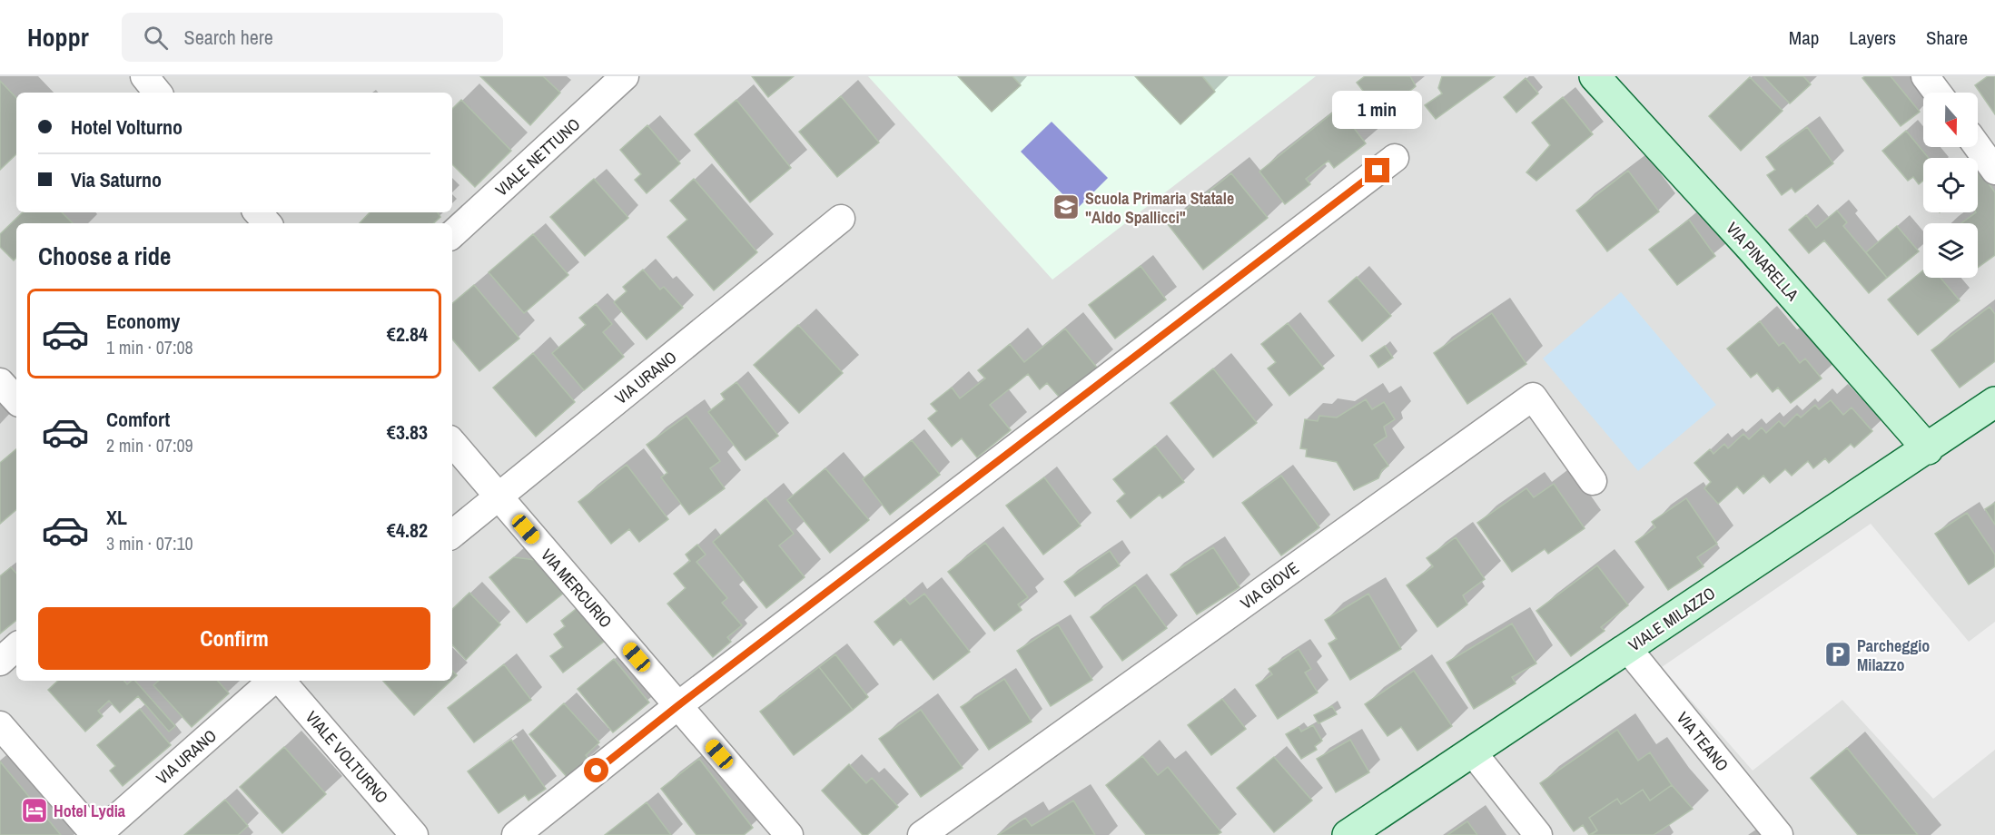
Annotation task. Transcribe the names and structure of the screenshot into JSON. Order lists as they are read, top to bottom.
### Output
{
  "streets": {
    "street": [
      "VIALE NETTUNO",
      "VIA PINARELLA",
      "VIA URANO",
      "VIA GIOVE",
      "VIA MERCURIO",
      "VIALE MILAZZO",
      "VIA TEANO",
      "VIALE VOLTURNO"
    ]
  },
  "crossings": [
    ["VIA PINARELLA", "VIALE MILAZZO"],
    ["VIA URANO", "VIA MERCURIO"],
    ["VIALE MILAZZO", "VIA TEANO"]
  ],
  "places": {
    "school or university": ["Scuola Primaria Statale \"Aldo Spallicci\""],
    "parking": ["Parcheggio Milazzo"],
    "hotel": ["Hotel Lydia"]
  },
  "north": "bottom",
  "page": {
    "header": "Hoppr",
    "search": "Search here",
    "nav": ["Map", "Layers", "Share"],
    "bubble": "1 min",
    "banner": ["Hotel Volturno", "Via Saturno"],
    "heading": "Choose a ride",
    "list": [
      {
        "name": "Economy",
        "note": "1 min · 07:08",
        "value": "€2.84"
      },
      {
        "name": "Comfort",
        "note": "2 min · 07:09",
        "value": "€3.83"
      },
      {
        "name": "XL",
        "note": "3 min · 07:10",
        "value": "€4.82"
      }
    ],
    "buttons": "Confirm"
  }
}
